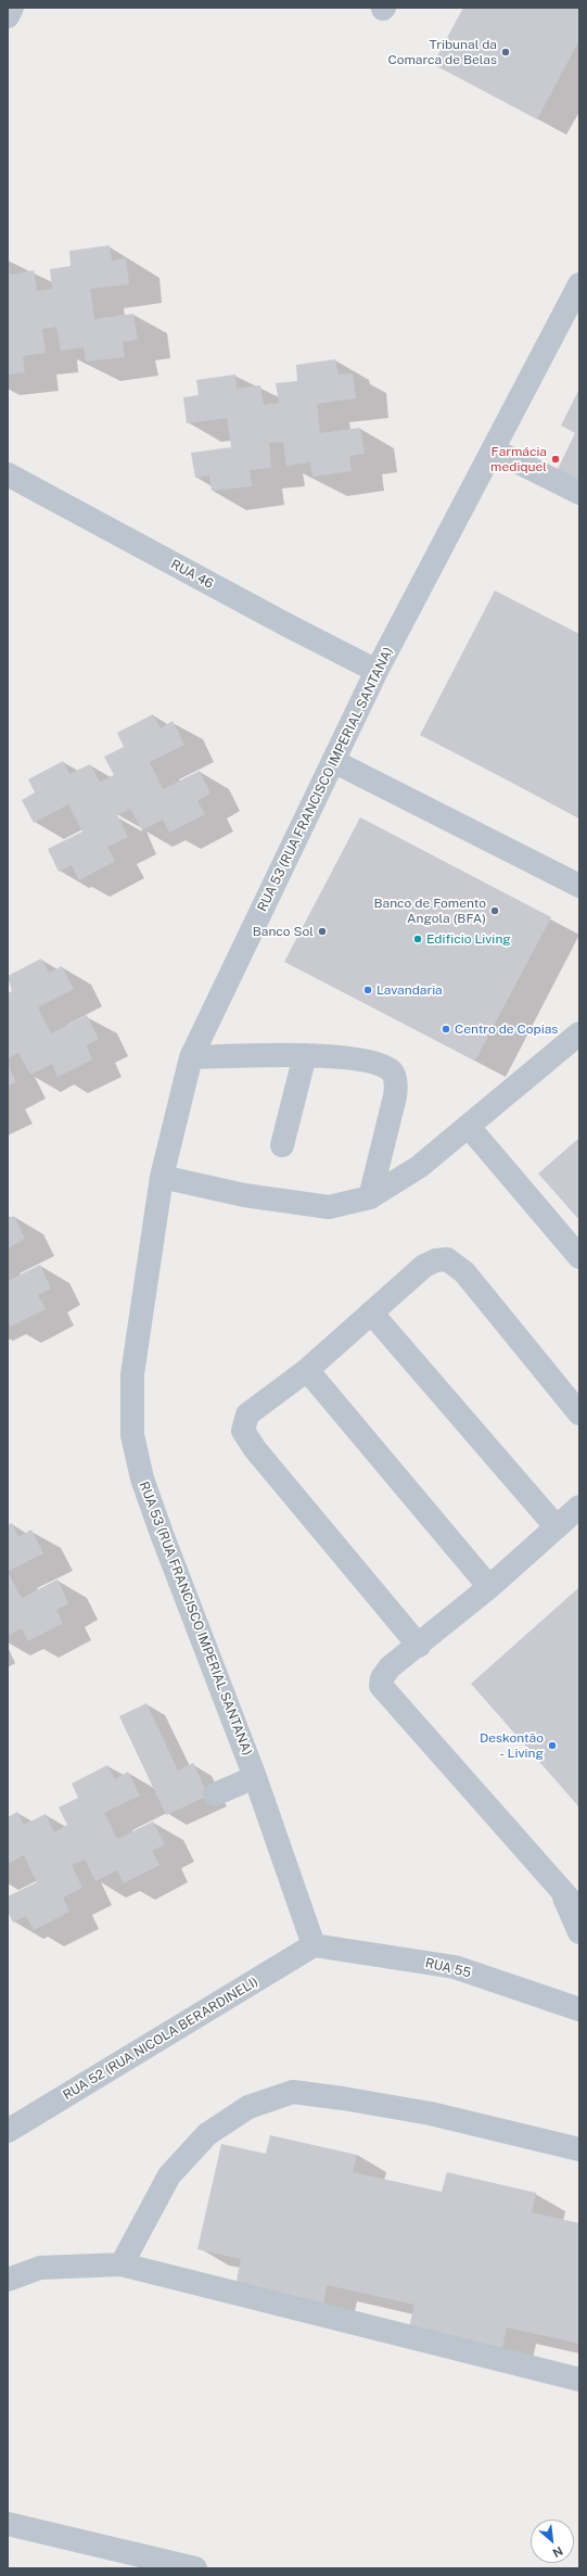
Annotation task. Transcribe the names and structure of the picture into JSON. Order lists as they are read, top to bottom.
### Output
{
  "streets": {
    "street": [
      "RUA 46",
      "RUA 53 (RUA FRANCISCO IMPERIAL SANTANA)",
      "RUA 55",
      "RUA 52 (RUA NICOLA BERARDINELI)"
    ]
  },
  "crossings": [
    ["RUA 46", "RUA 53 (RUA FRANCISCO IMPERIAL SANTANA)"],
    ["RUA 53 (RUA FRANCISCO IMPERIAL SANTANA)", "RUA 55"],
    ["RUA 53 (RUA FRANCISCO IMPERIAL SANTANA)", "RUA 52 (RUA NICOLA BERARDINELI)"],
    ["RUA 55", "RUA 52 (RUA NICOLA BERARDINELI)"]
  ],
  "places": [
    "Tribunal da Comarca de Belas",
    "Farmácia mediquel",
    "Banco de Fomento Angola (BFA)",
    "Banco Sol",
    "Edificio Living",
    "Lavandaria",
    "Centro de Copias",
    "Deskontão - Living"
  ],
  "north": "bottom right"
}
